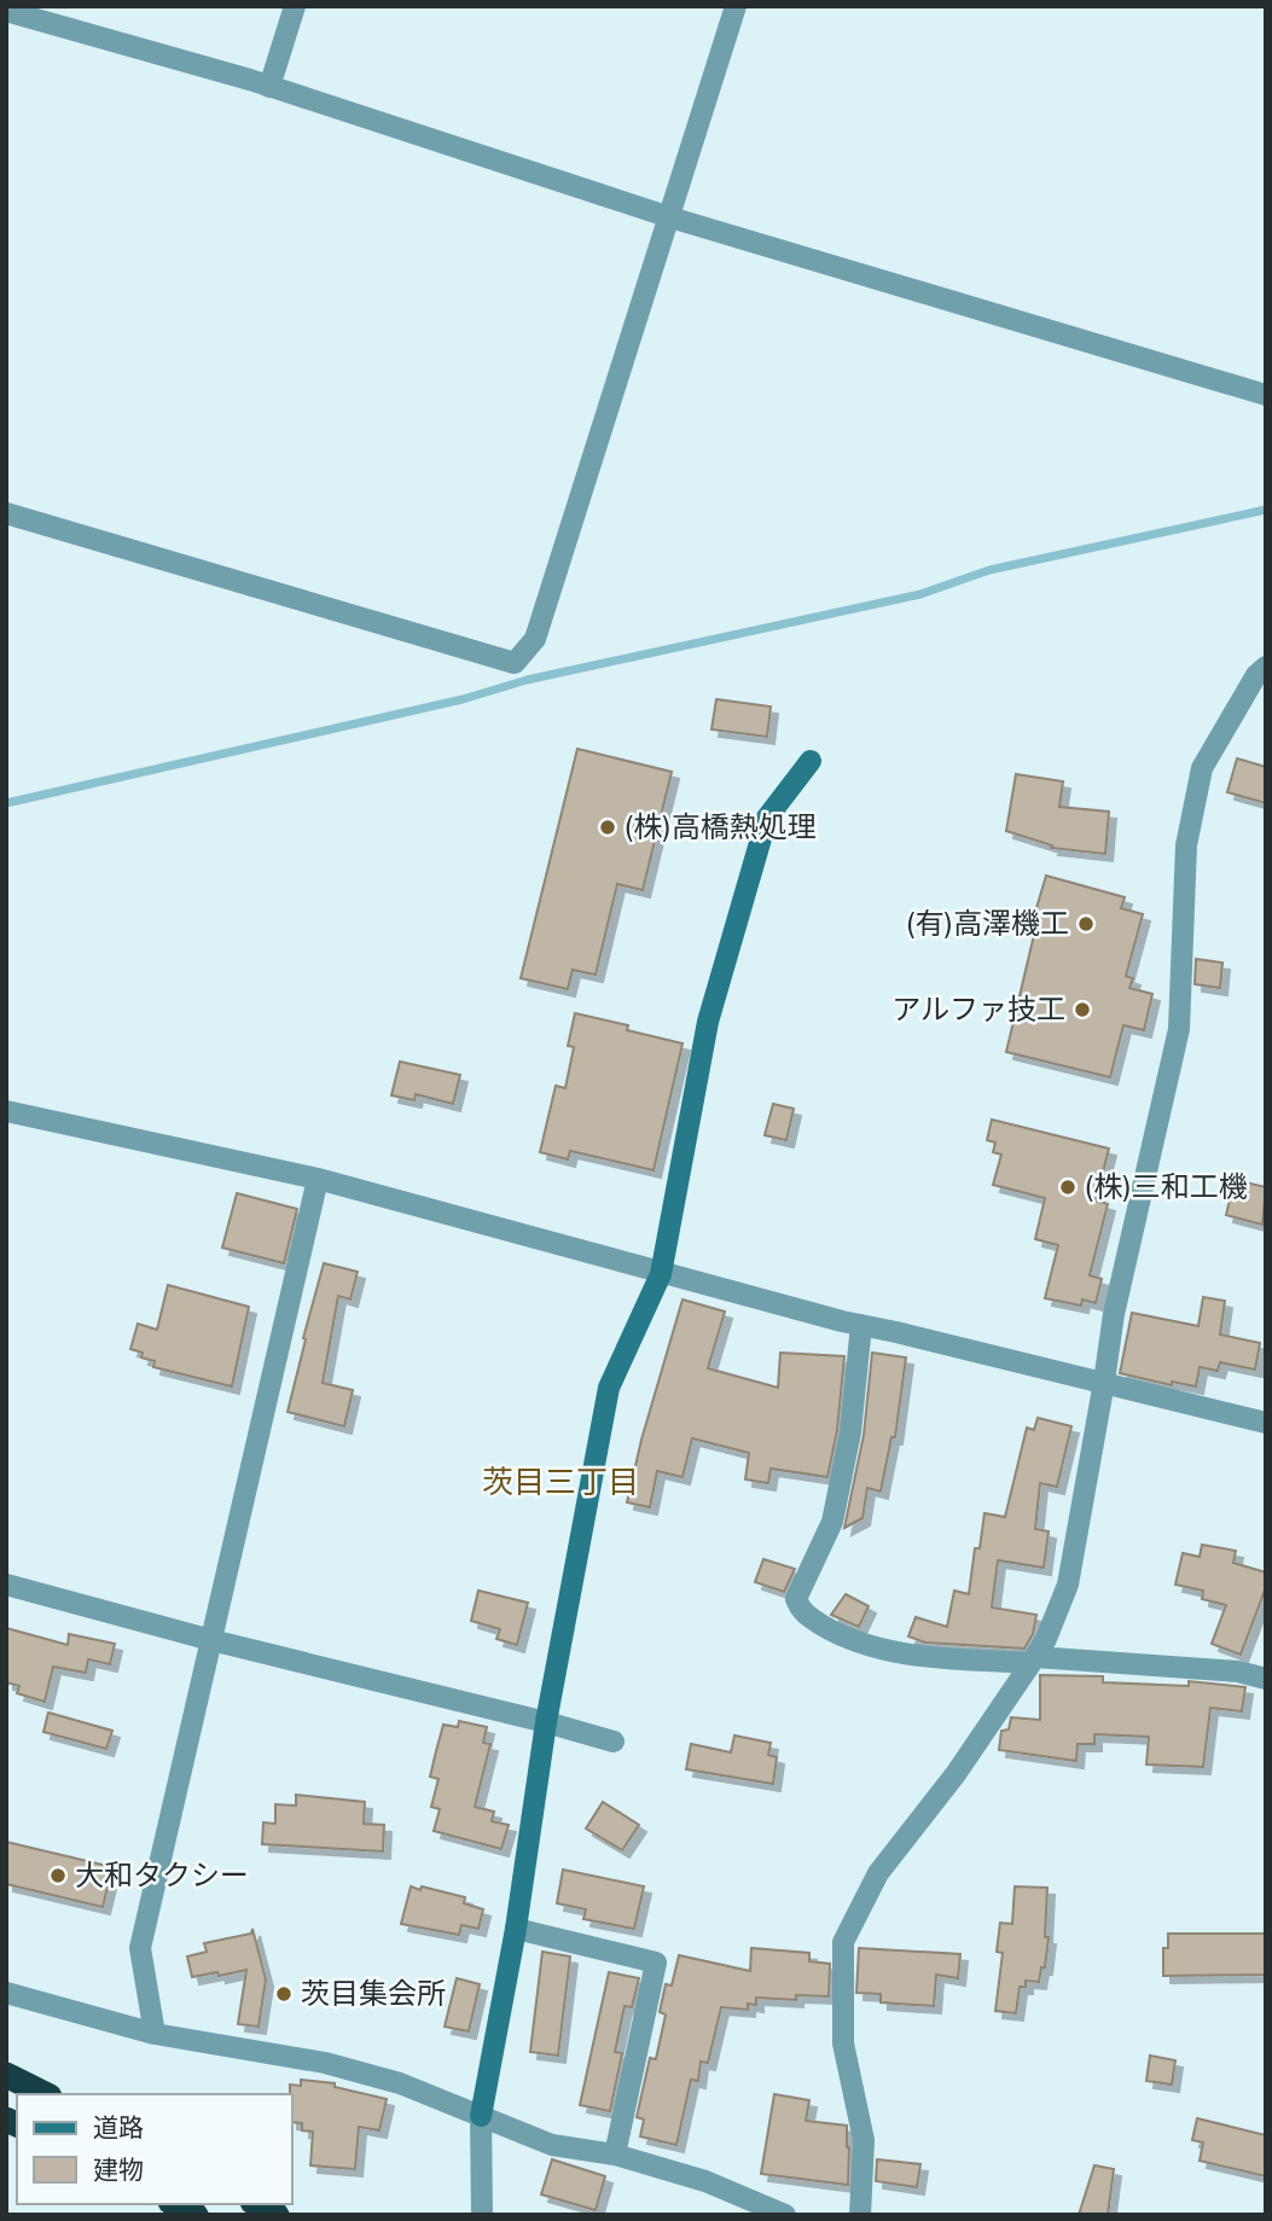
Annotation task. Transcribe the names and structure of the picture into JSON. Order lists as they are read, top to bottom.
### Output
{
  "districts": ["茨目三丁目"],
  "places": [
    "(株)高橋熱処理",
    "(有)高澤機工",
    "アルファ技工",
    "(株)三和工機",
    "大和タクシー",
    "茨目集会所"
  ],
  "legend": ["道路", "建物"]
}
